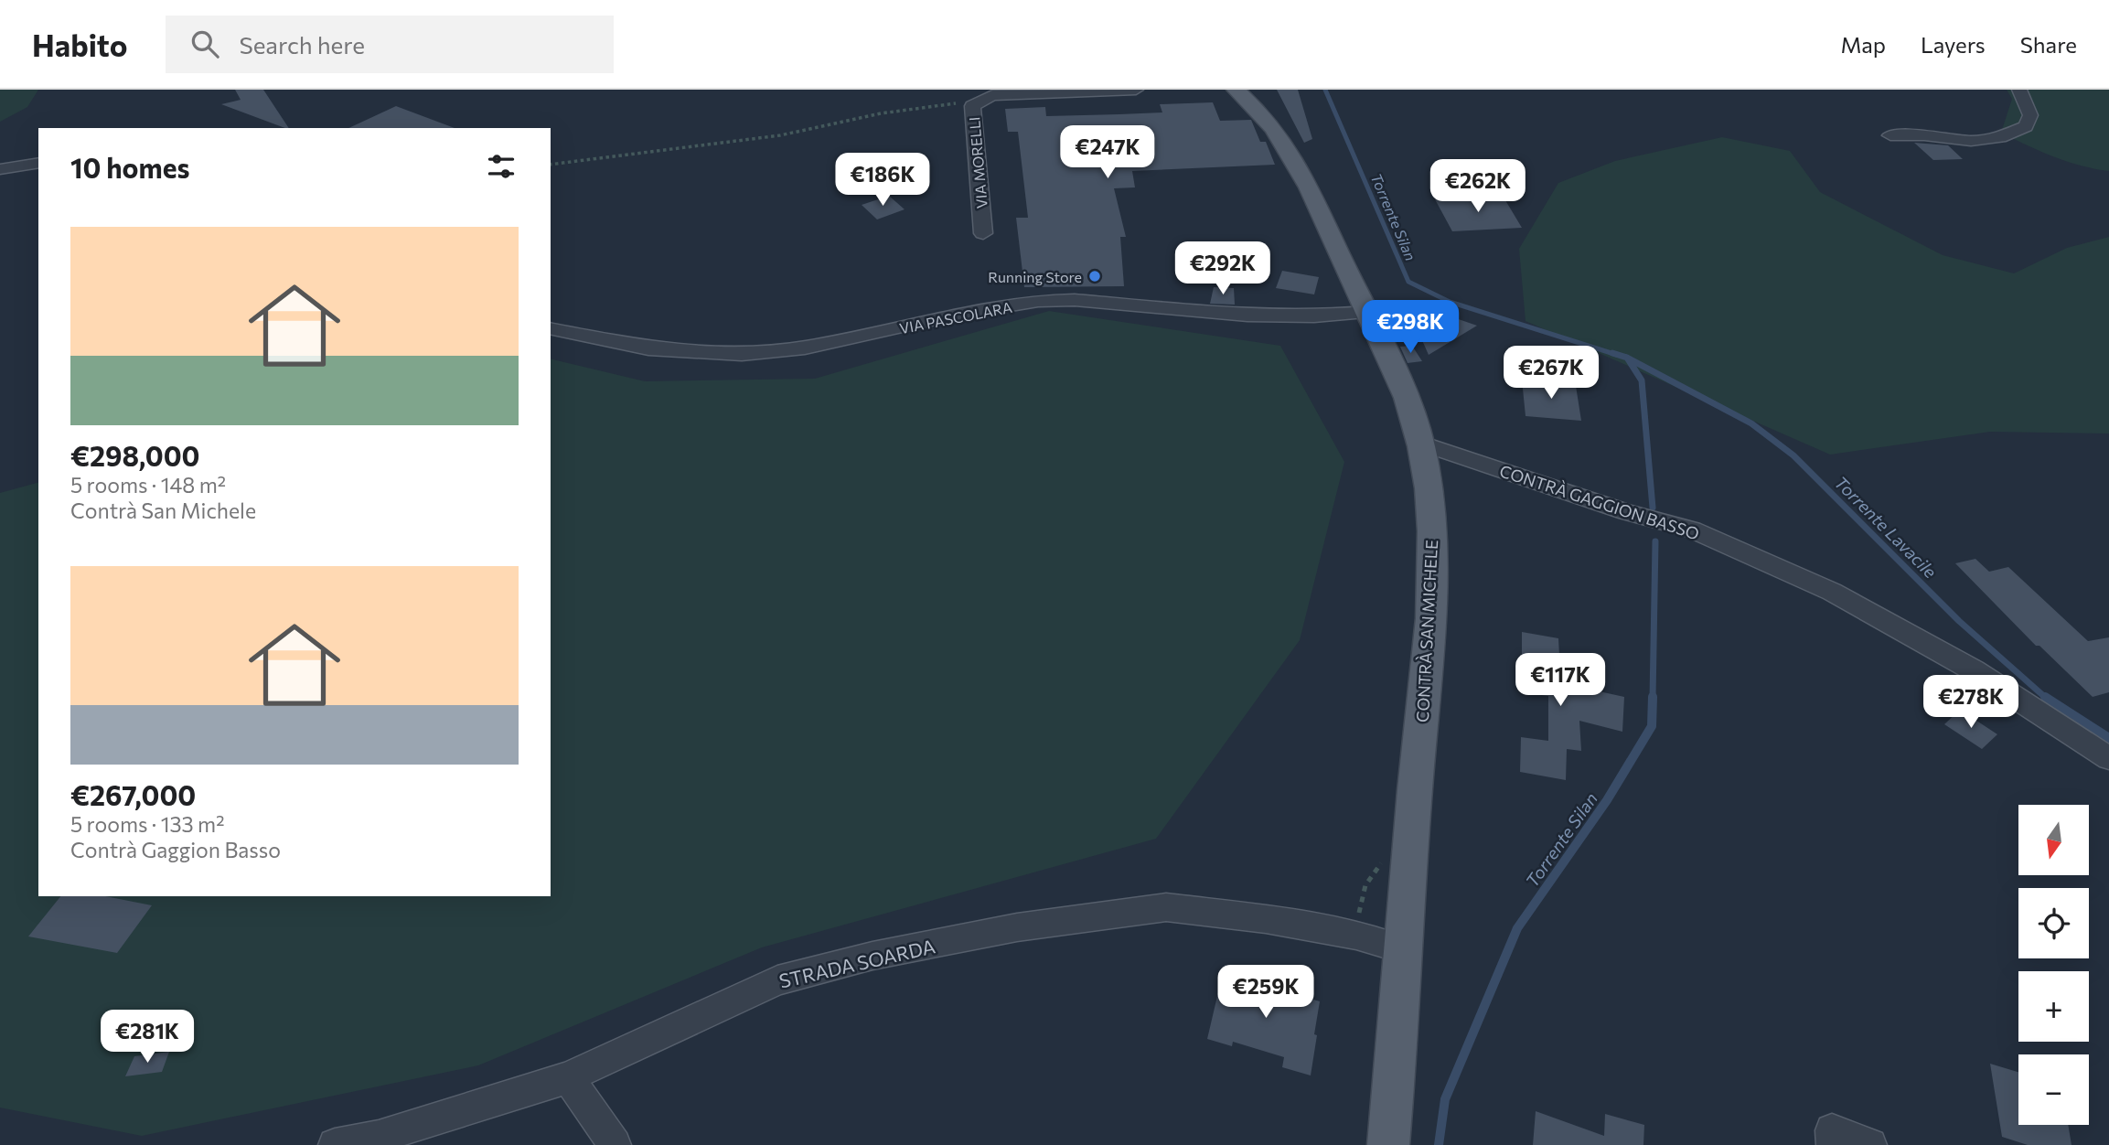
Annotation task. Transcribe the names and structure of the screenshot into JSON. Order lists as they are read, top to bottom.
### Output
{
  "streets": {
    "main road": ["CONTRÀ SAN MICHELE"],
    "street": [
      "VIA MORELLI",
      "VIA PASCOLARA",
      "CONTRÀ GAGGION BASSO",
      "STRADA SOARDA"
    ]
  },
  "crossings": [
    ["VIA PASCOLARA", "CONTRÀ SAN MICHELE"],
    ["CONTRÀ GAGGION BASSO", "CONTRÀ SAN MICHELE"],
    ["CONTRÀ SAN MICHELE", "STRADA SOARDA"]
  ],
  "water": ["Torrente Silan", "Torrente Lavacile"],
  "places": ["Running Store"],
  "north": "bottom",
  "page": {
    "header": "Habito",
    "search": "Search here",
    "nav": ["Map", "Layers", "Share"],
    "price": [
      "€247K",
      "€186K",
      "€262K",
      "€292K",
      "€298K",
      "€267K",
      "€117K",
      "€278K",
      "€259K",
      "€281K"
    ],
    "heading": "10 homes",
    "list": [
      {
        "name": "€298,000",
        "note": "5 rooms · 148 m² · Contrà San Michele"
      },
      {
        "name": "€267,000",
        "note": "5 rooms · 133 m² · Contrà Gaggion Basso"
      }
    ],
    "map_buttons": ["+", "−"]
  }
}
